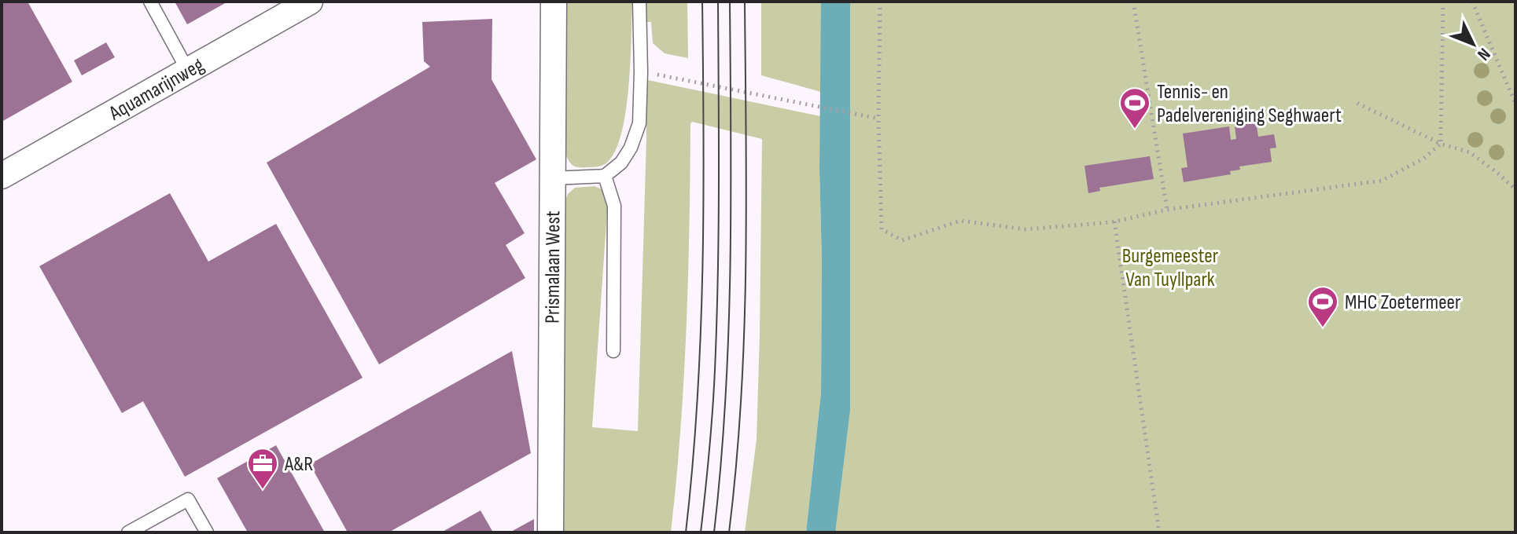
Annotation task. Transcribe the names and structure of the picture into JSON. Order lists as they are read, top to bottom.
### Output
{
  "streets": {
    "street": ["Aquamarijnweg", "Prismalaan West"]
  },
  "parks": ["Burgemeester Van Tuyllpark"],
  "places": {
    "sports": ["Tennis- en Padelvereniging Seghwaert", "MHC Zoetermeer"],
    "office": ["A&R"]
  },
  "north": "bottom right"
}
